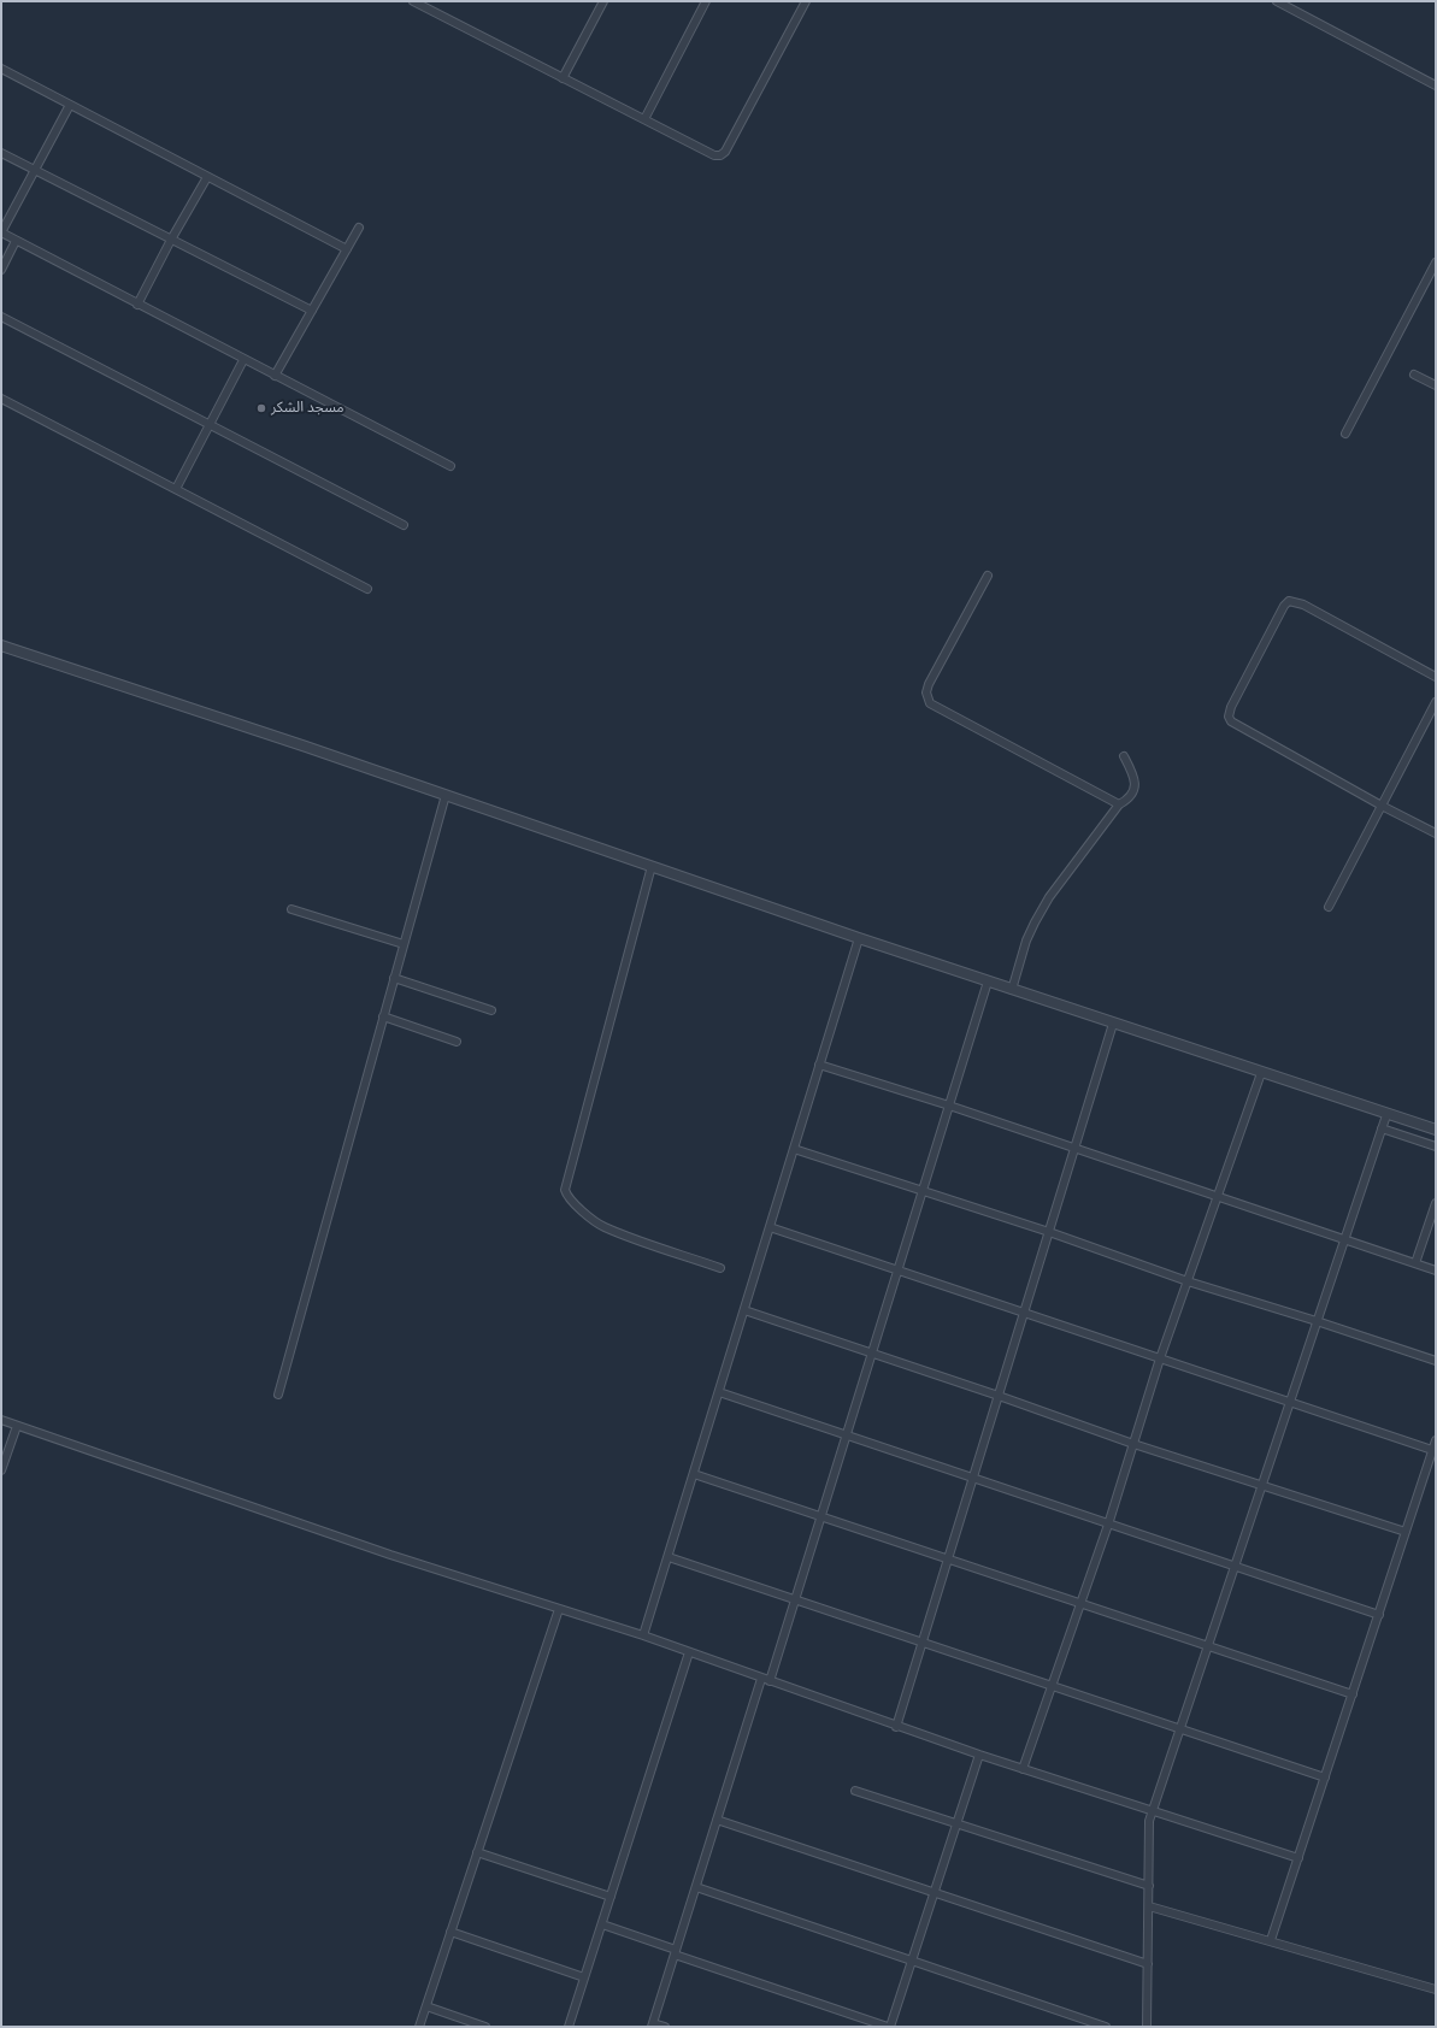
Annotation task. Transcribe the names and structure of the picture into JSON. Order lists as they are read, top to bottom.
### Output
{
  "places": ["مسجد الشكر"]
}
